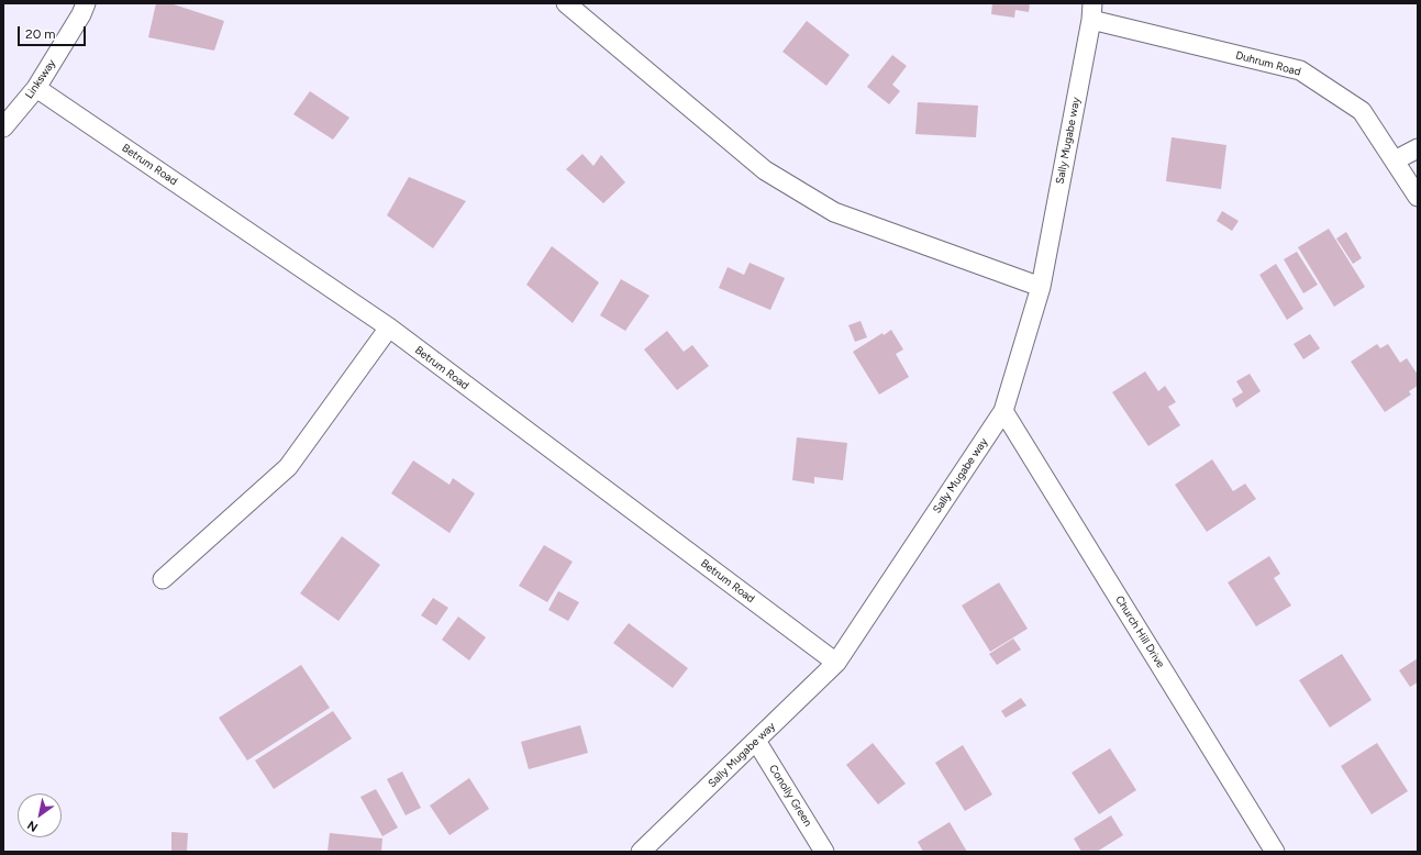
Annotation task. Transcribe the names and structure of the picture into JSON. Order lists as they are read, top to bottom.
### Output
{
  "streets": {
    "street": [
      "Duhrum Road",
      "Linksway",
      "Sally Mugabe way",
      "Betrum Road",
      "Church Hill Drive",
      "Conolly Green"
    ]
  },
  "crossings": [
    ["Duhrum Road", "Sally Mugabe way"],
    ["Linksway", "Betrum Road"],
    ["Sally Mugabe way", "Betrum Road"],
    ["Sally Mugabe way", "Church Hill Drive"],
    ["Sally Mugabe way", "Conolly Green"]
  ],
  "scale_bar": "20 m",
  "north": "bottom left"
}
